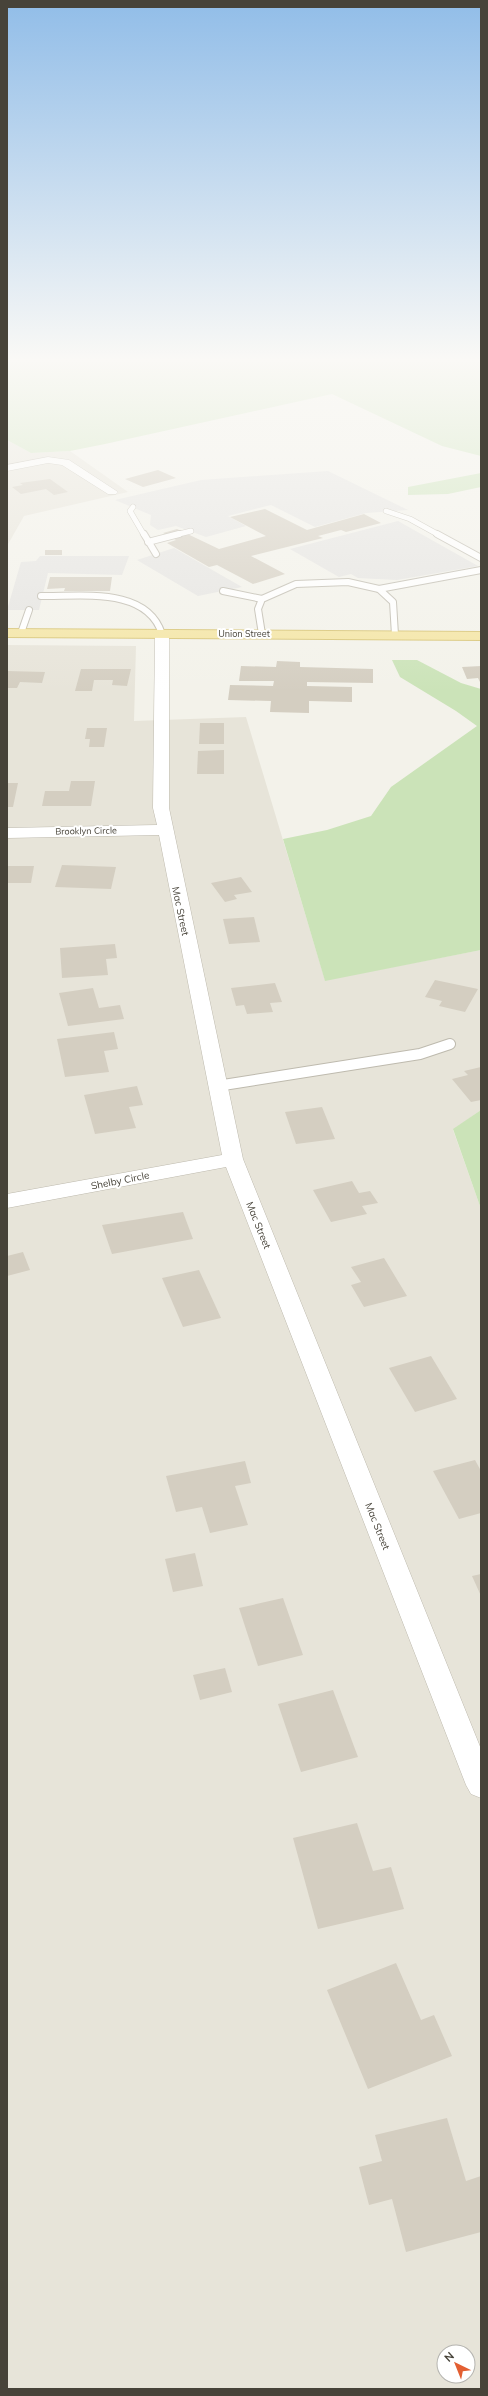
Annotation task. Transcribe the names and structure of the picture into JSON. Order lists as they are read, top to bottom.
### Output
{
  "streets": {
    "main road": ["Union Street"],
    "street": ["Brooklyn Circle", "Mac Street", "Shelby Circle"]
  },
  "crossings": [
    ["Union Street", "Mac Street"],
    ["Brooklyn Circle", "Mac Street"],
    ["Mac Street", "Shelby Circle"]
  ],
  "north": "top left"
}
